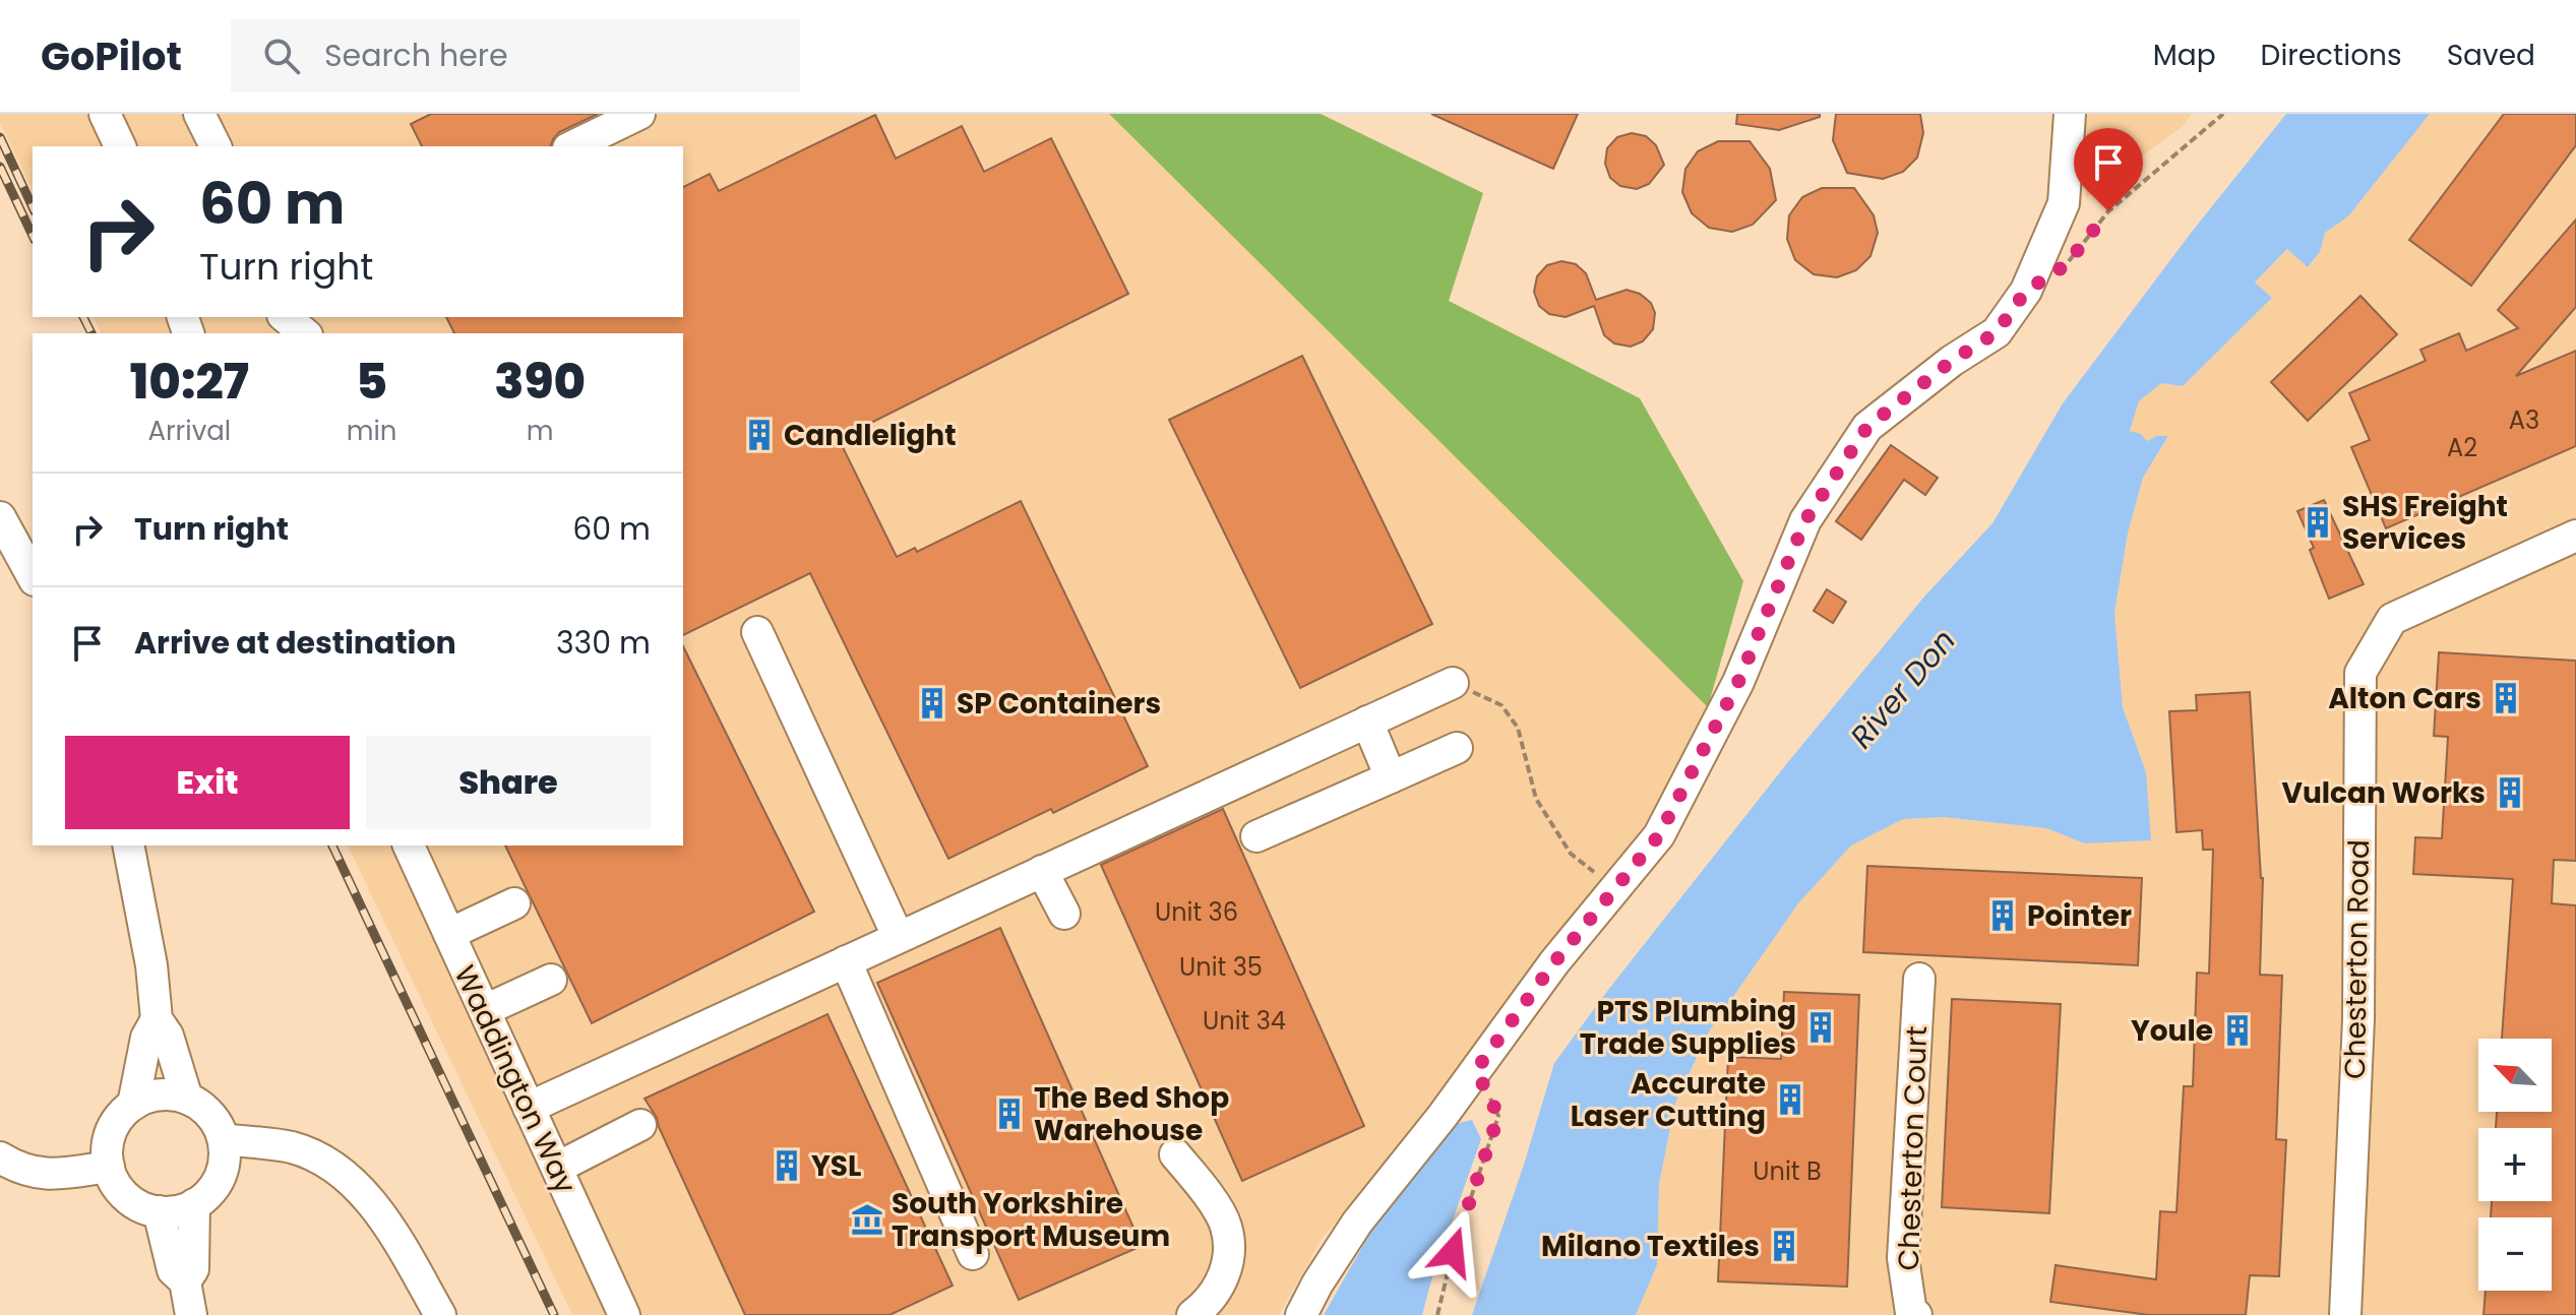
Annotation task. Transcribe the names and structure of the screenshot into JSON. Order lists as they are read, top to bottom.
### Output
{
  "streets": {
    "street": ["Chesterton Road", "Waddington Way", "Chesterton Court"]
  },
  "water": ["River Don"],
  "places": {
    "building": [
      "Candlelight",
      "SHS Freight Services",
      "Alton Cars",
      "SP Containers",
      "Vulcan Works",
      "Pointer",
      "PTS Plumbing Trade Supplies",
      "Youle",
      "Accurate Laser Cutting",
      "The Bed Shop Warehouse",
      "YSL",
      "Milano Textiles"
    ],
    "museum": ["South Yorkshire Transport Museum"]
  },
  "house_numbers": [
    "A3",
    "A2",
    "Unit 36",
    "Unit 35",
    "Unit 34",
    "Unit B"
  ],
  "north": "top left",
  "page": {
    "header": "GoPilot",
    "search": "Search here",
    "nav": ["Map", "Directions", "Saved"],
    "turn": ["60 m", "Turn right"],
    "eta": [
      "10:27",
      "Arrival",
      "5",
      "min",
      "390",
      "m"
    ],
    "list": [
      {
        "name": "Turn right",
        "value": "60 m"
      },
      {
        "name": "Arrive at destination",
        "value": "330 m"
      }
    ],
    "buttons": ["Exit", "Share"],
    "map_buttons": ["+", "−"]
  }
}
